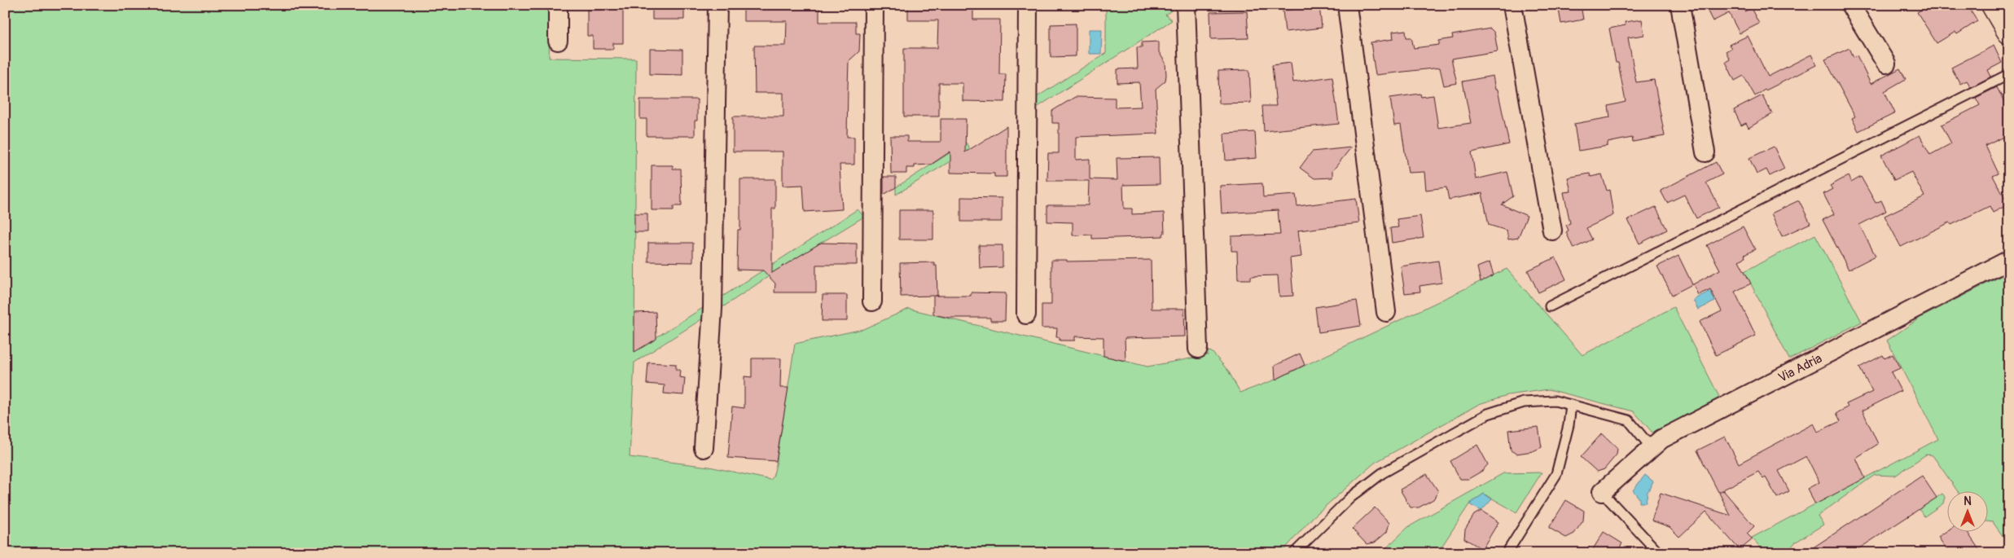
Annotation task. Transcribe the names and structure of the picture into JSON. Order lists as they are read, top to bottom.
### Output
{
  "streets": {
    "street": ["Via Adria"]
  },
  "north": "top"
}
